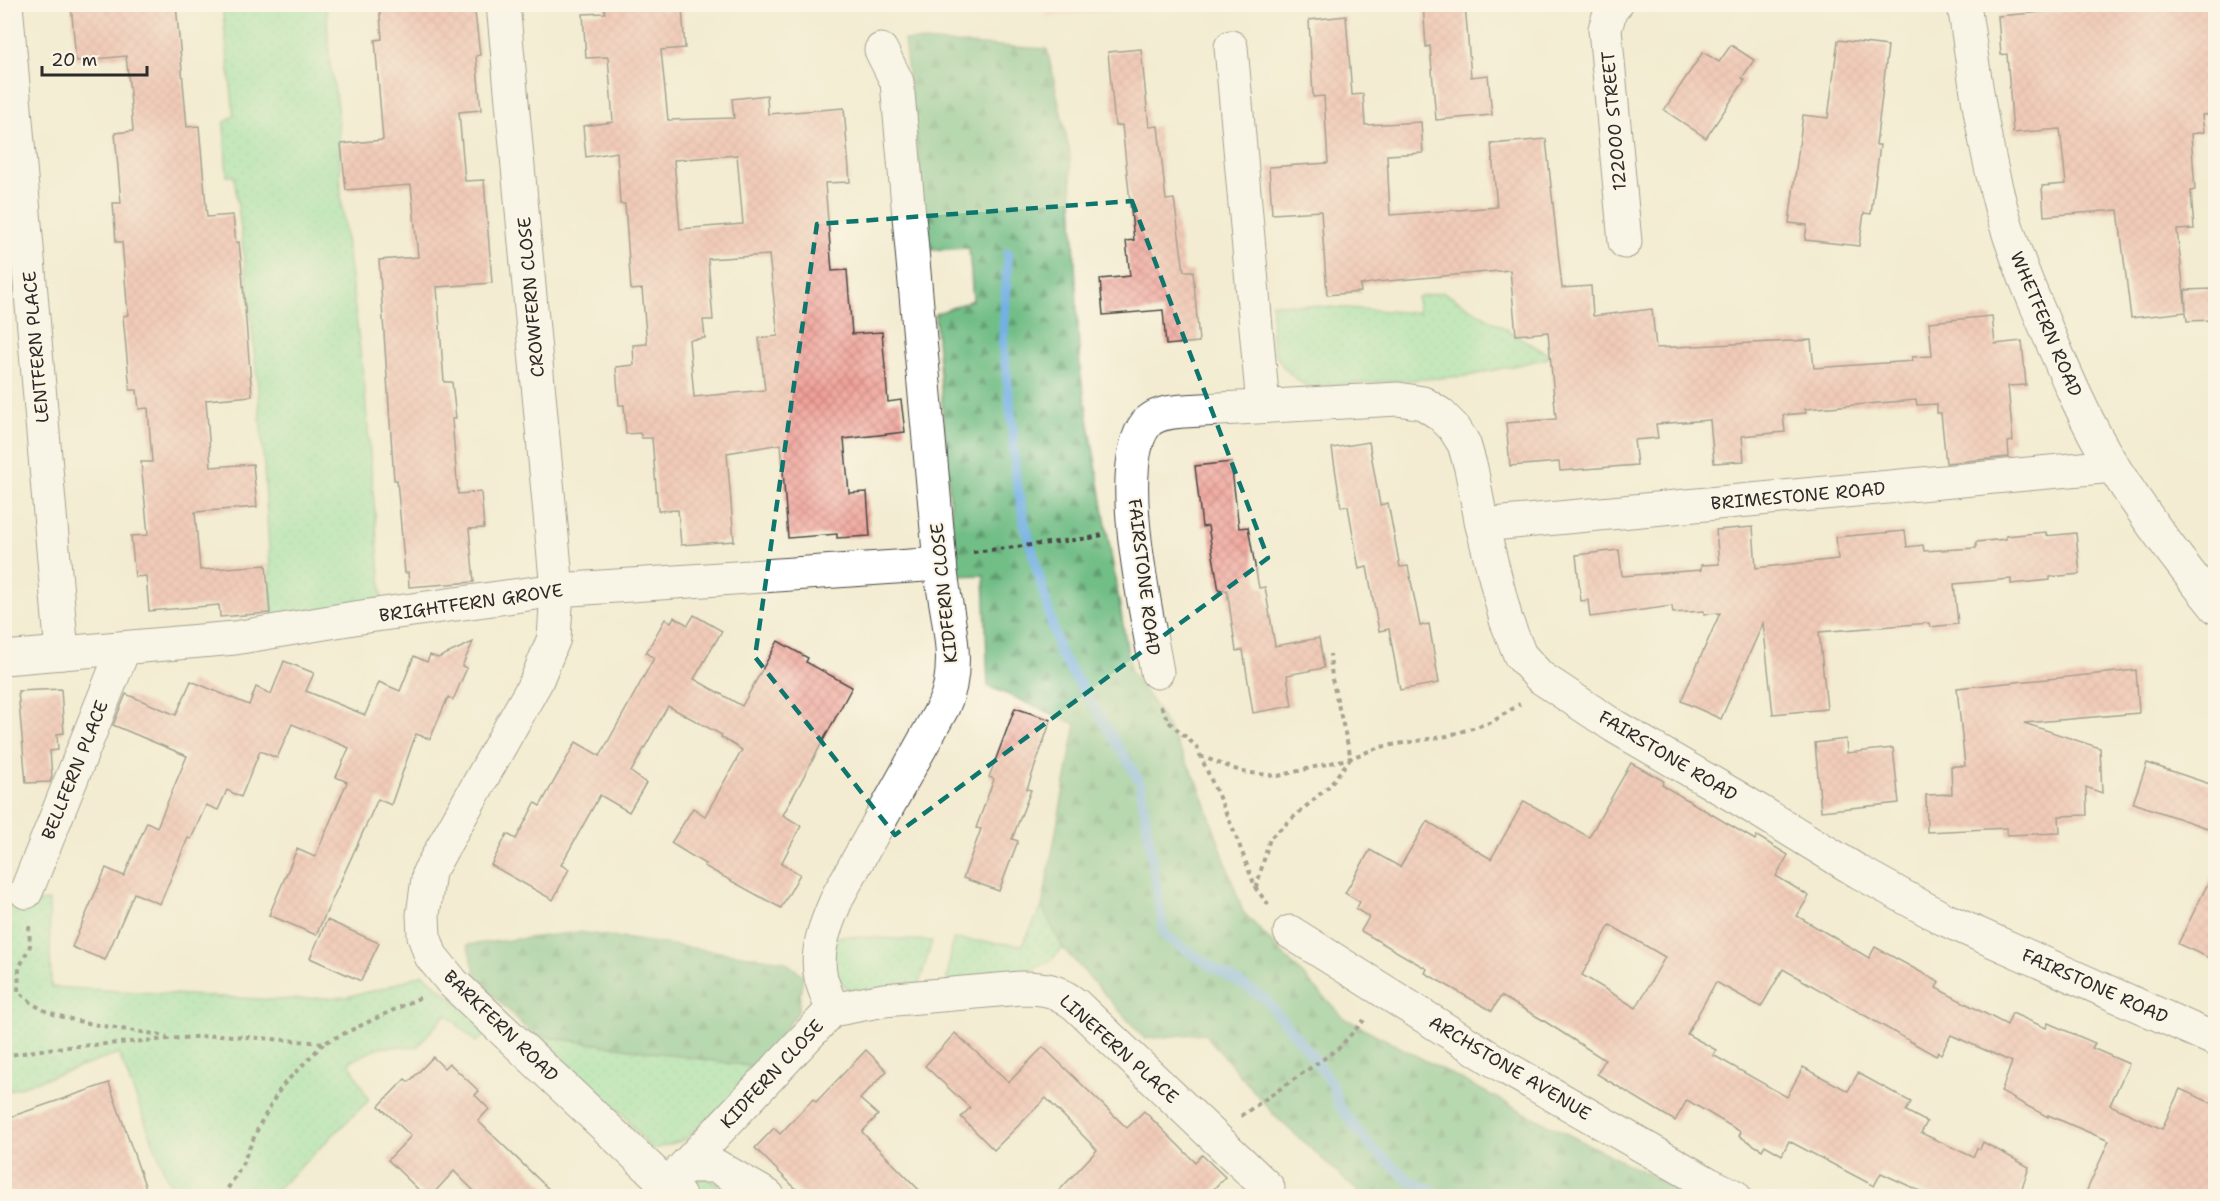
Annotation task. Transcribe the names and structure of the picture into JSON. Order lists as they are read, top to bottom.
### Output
{
  "streets": {
    "street": [
      "122000 STREET",
      "CROWFERN CLOSE",
      "WHETFERN ROAD",
      "LENTFERN PLACE",
      "BRIMESTONE ROAD",
      "FAIRSTONE ROAD",
      "KIDFERN CLOSE",
      "BRIGHTFERN GROVE",
      "BELLFERN PLACE",
      "BARKFERN ROAD",
      "LINEFERN PLACE",
      "ARCHSTONE AVENUE"
    ]
  },
  "crossings": [
    ["CROWFERN CLOSE", "BRIGHTFERN GROVE"],
    ["CROWFERN CLOSE", "BARKFERN ROAD"],
    ["WHETFERN ROAD", "BRIMESTONE ROAD"],
    ["LENTFERN PLACE", "BRIGHTFERN GROVE"],
    ["BRIMESTONE ROAD", "FAIRSTONE ROAD"],
    ["KIDFERN CLOSE", "BRIGHTFERN GROVE"],
    ["KIDFERN CLOSE", "BARKFERN ROAD"],
    ["KIDFERN CLOSE", "LINEFERN PLACE"],
    ["BRIGHTFERN GROVE", "BELLFERN PLACE"],
    ["BRIGHTFERN GROVE", "BARKFERN ROAD"]
  ],
  "scale_bar": "20 m"
}
